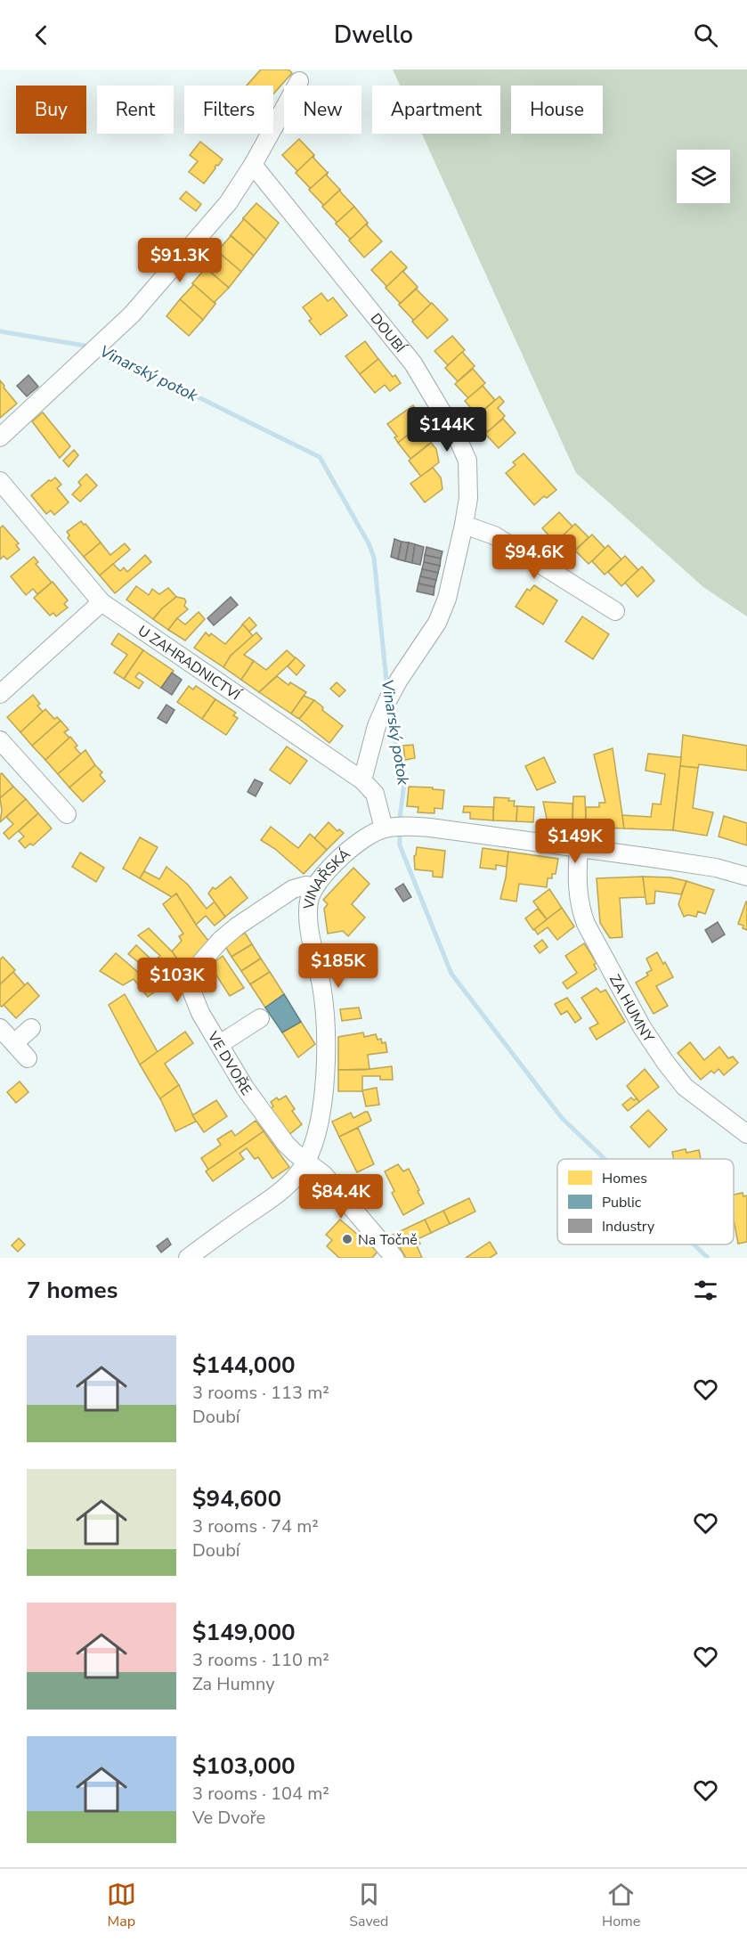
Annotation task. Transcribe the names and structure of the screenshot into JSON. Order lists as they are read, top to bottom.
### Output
{
  "streets": {
    "street": [
      "DOUBÍ",
      "U ZAHRADNICTVÍ",
      "VINAŘSKÁ",
      "ZA HUMNY",
      "VE DVOŘE"
    ]
  },
  "crossings": [
    ["DOUBÍ", "U ZAHRADNICTVÍ"],
    ["U ZAHRADNICTVÍ", "VINAŘSKÁ"],
    ["VINAŘSKÁ", "ZA HUMNY"],
    ["VINAŘSKÁ", "VE DVOŘE"]
  ],
  "water": ["Vinarský potok"],
  "places": ["Na Točně"],
  "legend": ["Homes", "Public", "Industry"],
  "page": {
    "header": "Dwello",
    "chip": [
      "Buy",
      "Rent",
      "Filters",
      "New",
      "Apartment",
      "House"
    ],
    "price": [
      "$91.3K",
      "$144K",
      "$94.6K",
      "$149K",
      "$185K",
      "$103K",
      "$84.4K"
    ],
    "heading": "7 homes",
    "list": [
      {
        "name": "$144,000",
        "note": "3 rooms · 113 m² · Doubí"
      },
      {
        "name": "$94,600",
        "note": "3 rooms · 74 m² · Doubí"
      },
      {
        "name": "$149,000",
        "note": "3 rooms · 110 m² · Za Humny"
      },
      {
        "name": "$103,000",
        "note": "3 rooms · 104 m² · Ve Dvoře"
      }
    ],
    "tabs": ["Map", "Saved", "Home"]
  }
}
